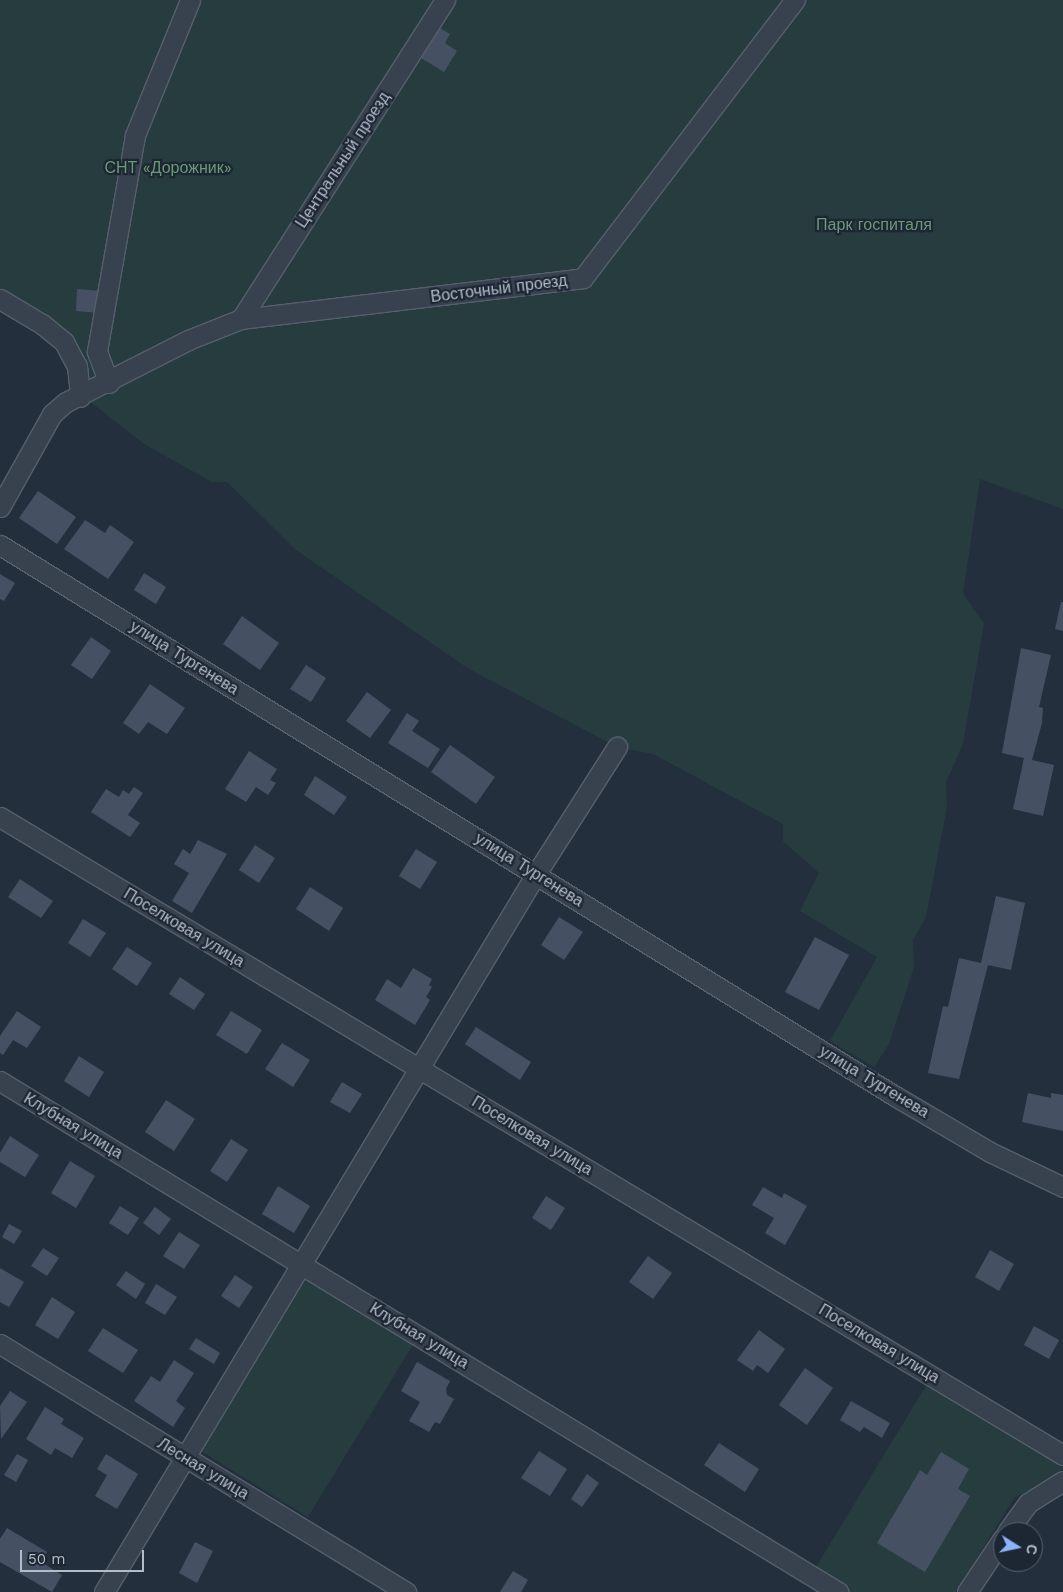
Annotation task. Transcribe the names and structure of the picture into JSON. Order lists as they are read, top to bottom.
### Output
{
  "streets": {
    "street": [
      "Центральный проезд",
      "Восточный проезд",
      "улица Тургенева",
      "Поселковая улица",
      "Клубная улица",
      "Лесная улица"
    ]
  },
  "crossings": [
    ["Центральный проезд", "Восточный проезд"]
  ],
  "parks": ["СНТ «Дорожник»", "Парк госпиталя"],
  "scale_bar": "50 m",
  "north": "right"
}
